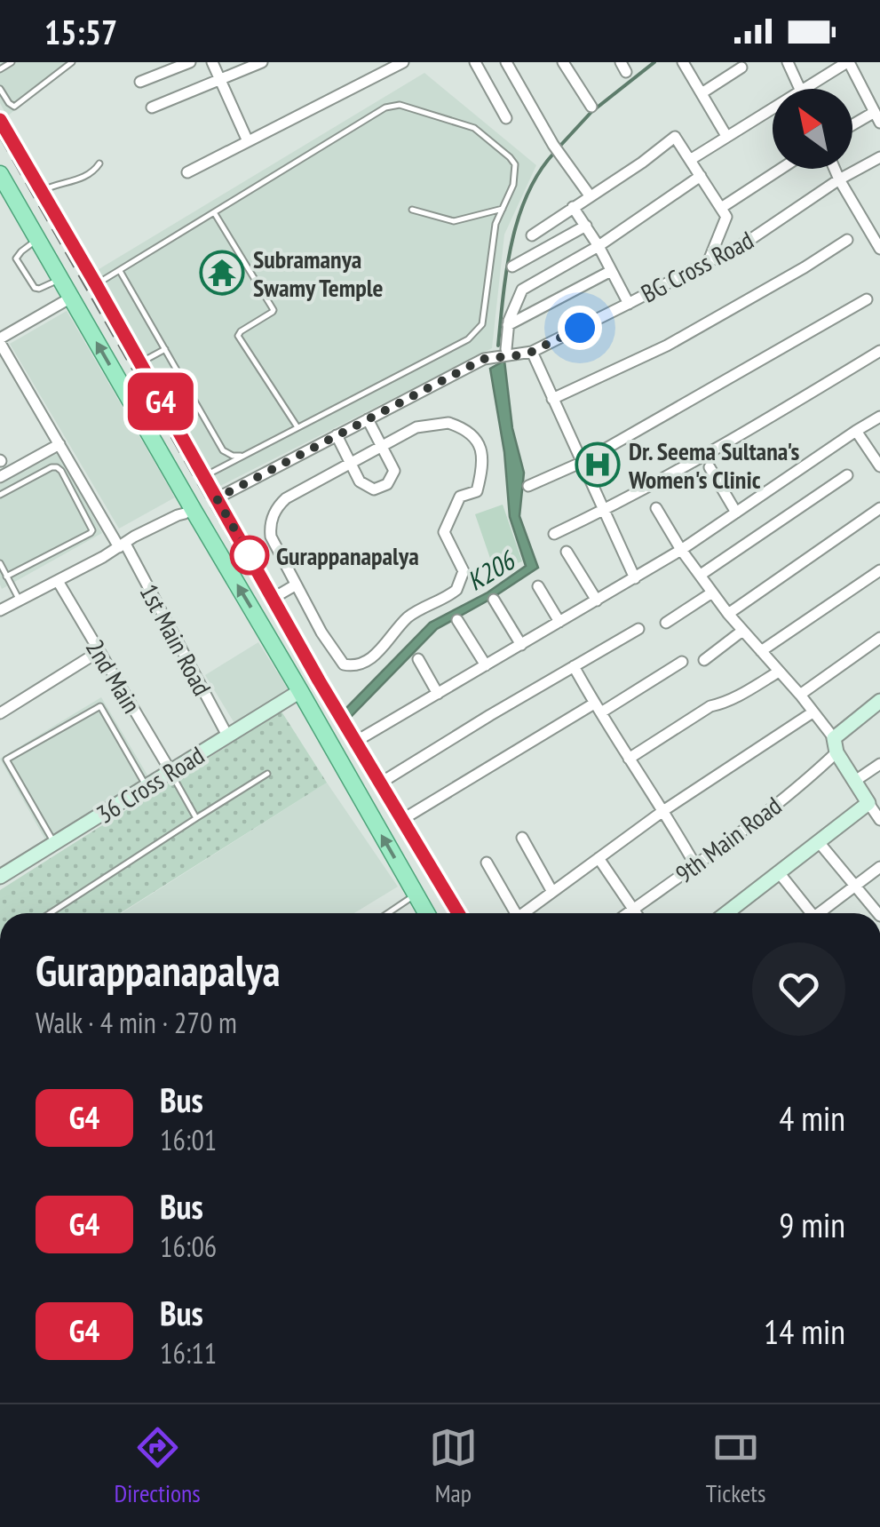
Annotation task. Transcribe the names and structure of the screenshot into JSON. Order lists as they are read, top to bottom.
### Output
{
  "streets": {
    "street": [
      "BG Cross Road",
      "1st Main Road",
      "2nd Main",
      "36 Cross Road",
      "9th Main Road"
    ]
  },
  "crossings": [
    ["1st Main Road", "36 Cross Road"],
    ["2nd Main", "36 Cross Road"]
  ],
  "water": ["K206"],
  "places": {
    "temple": ["Subramanya Swamy Temple"],
    "hospital": ["Dr. Seema Sultana's Women's Clinic"],
    "other": ["Gurappanapalya"]
  },
  "lines": ["bus line G4"],
  "north": "top left",
  "page": {
    "status": "15:57",
    "on_map": "G4",
    "heading": ["Gurappanapalya", "Walk · 4 min · 270 m"],
    "list": [
      {
        "mark": "G4",
        "name": "Bus",
        "note": "16:01",
        "value": "4 min"
      },
      {
        "mark": "G4",
        "name": "Bus",
        "note": "16:06",
        "value": "9 min"
      },
      {
        "mark": "G4",
        "name": "Bus",
        "note": "16:11",
        "value": "14 min"
      }
    ],
    "tabs": ["Directions", "Map", "Tickets"]
  }
}
